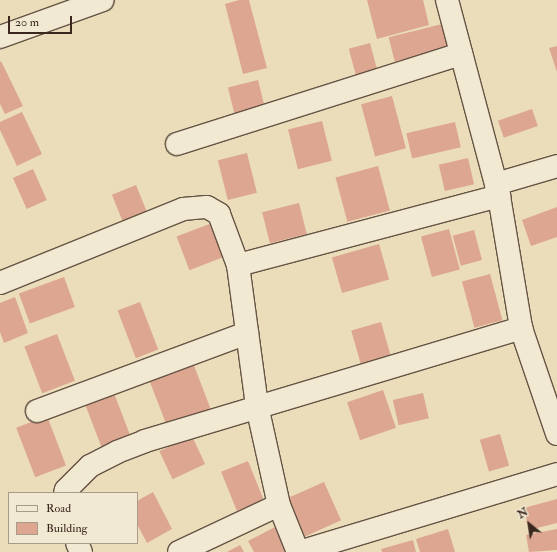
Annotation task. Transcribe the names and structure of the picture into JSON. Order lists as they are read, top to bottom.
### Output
{
  "legend": ["Road", "Building"],
  "scale_bar": "20 m",
  "north": "top left"
}
